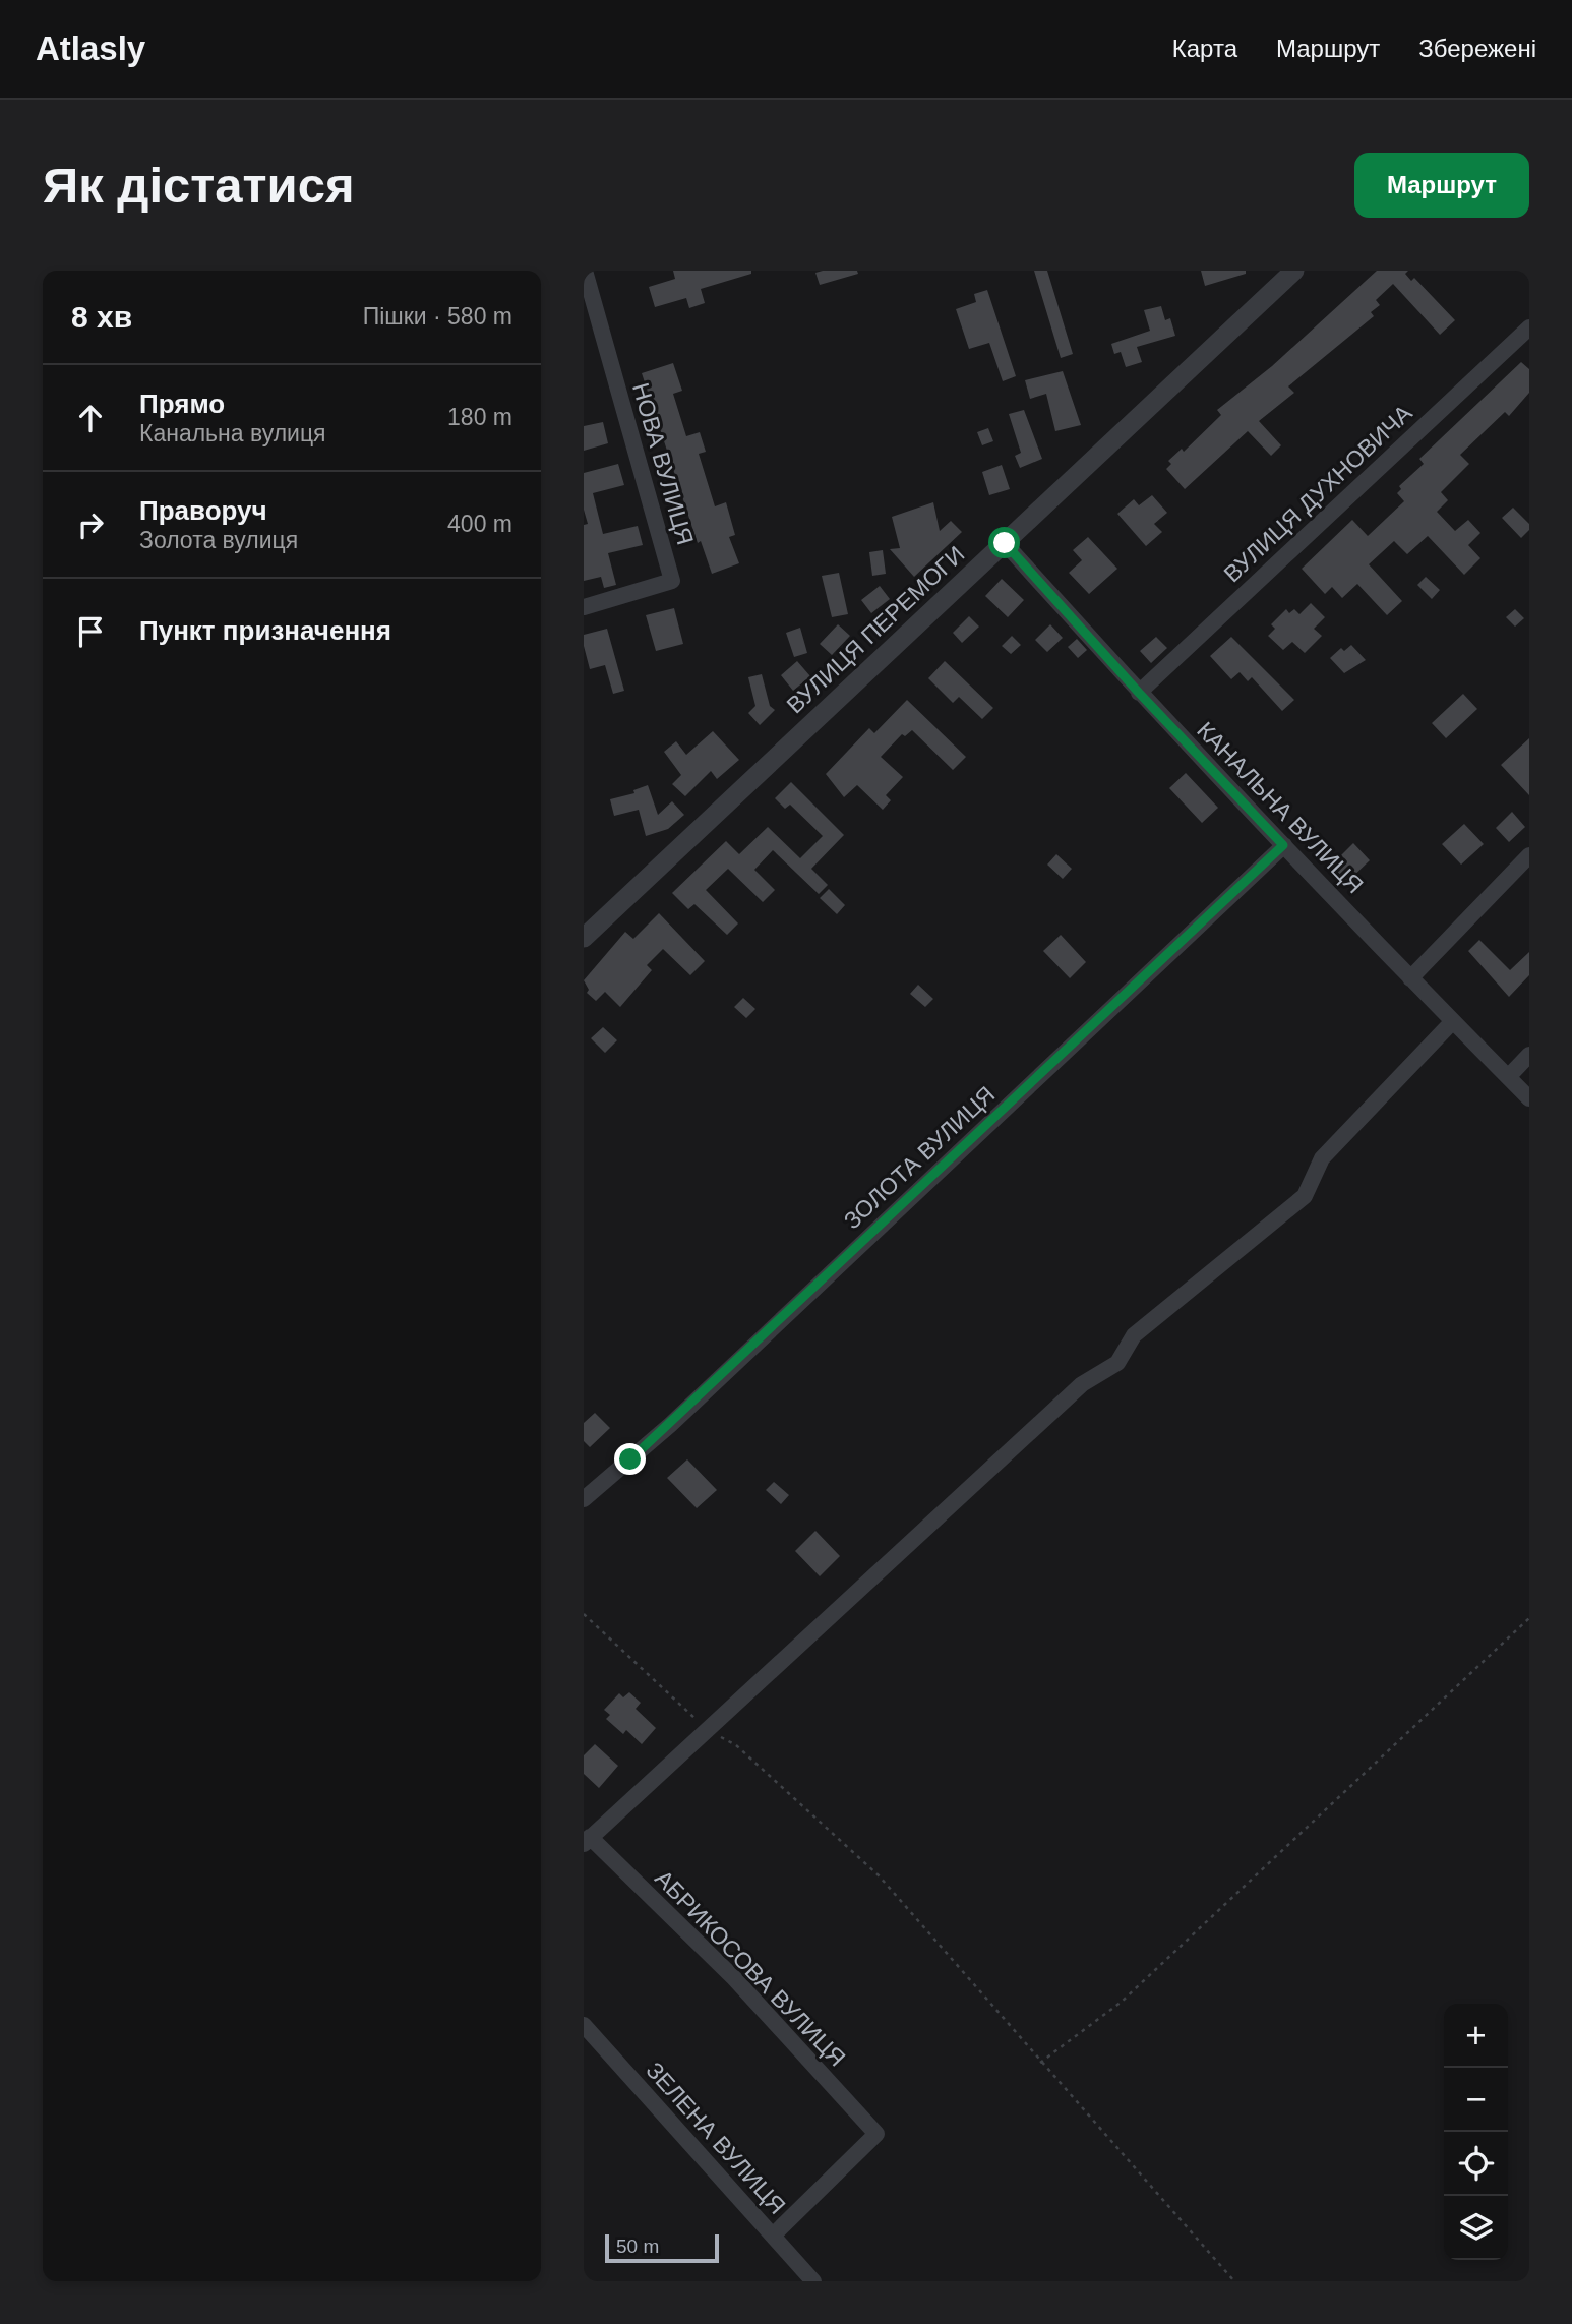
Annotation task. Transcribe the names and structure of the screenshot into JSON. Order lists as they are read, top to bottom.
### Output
{
  "streets": {
    "street": [
      "НОВА ВУЛИЦЯ",
      "ВУЛИЦЯ ДУХНОВИЧА",
      "ВУЛИЦЯ ПЕРЕМОГИ",
      "КАНАЛЬНА ВУЛИЦЯ",
      "ЗОЛОТА ВУЛИЦЯ",
      "АБРИКОСОВА ВУЛИЦЯ",
      "ЗЕЛЕНА ВУЛИЦЯ"
    ]
  },
  "crossings": [
    ["ВУЛИЦЯ ДУХНОВИЧА", "КАНАЛЬНА ВУЛИЦЯ"],
    ["ВУЛИЦЯ ПЕРЕМОГИ", "КАНАЛЬНА ВУЛИЦЯ"],
    ["КАНАЛЬНА ВУЛИЦЯ", "ЗОЛОТА ВУЛИЦЯ"],
    ["АБРИКОСОВА ВУЛИЦЯ", "ЗЕЛЕНА ВУЛИЦЯ"]
  ],
  "scale_bar": "50 m",
  "page": {
    "header": "Atlasly",
    "nav": ["Карта", "Маршрут", "Збережені"],
    "buttons": "Маршрут",
    "title": "Як дістатися",
    "heading": ["8 хв", "Пішки · 580 m"],
    "list": [
      ["Прямо", "Канальна вулиця", "180 m"],
      ["Праворуч", "Золота вулиця", "400 m"],
      "Пункт призначення"
    ],
    "map_buttons": ["+", "−"],
    "scale": "50 m"
  }
}
